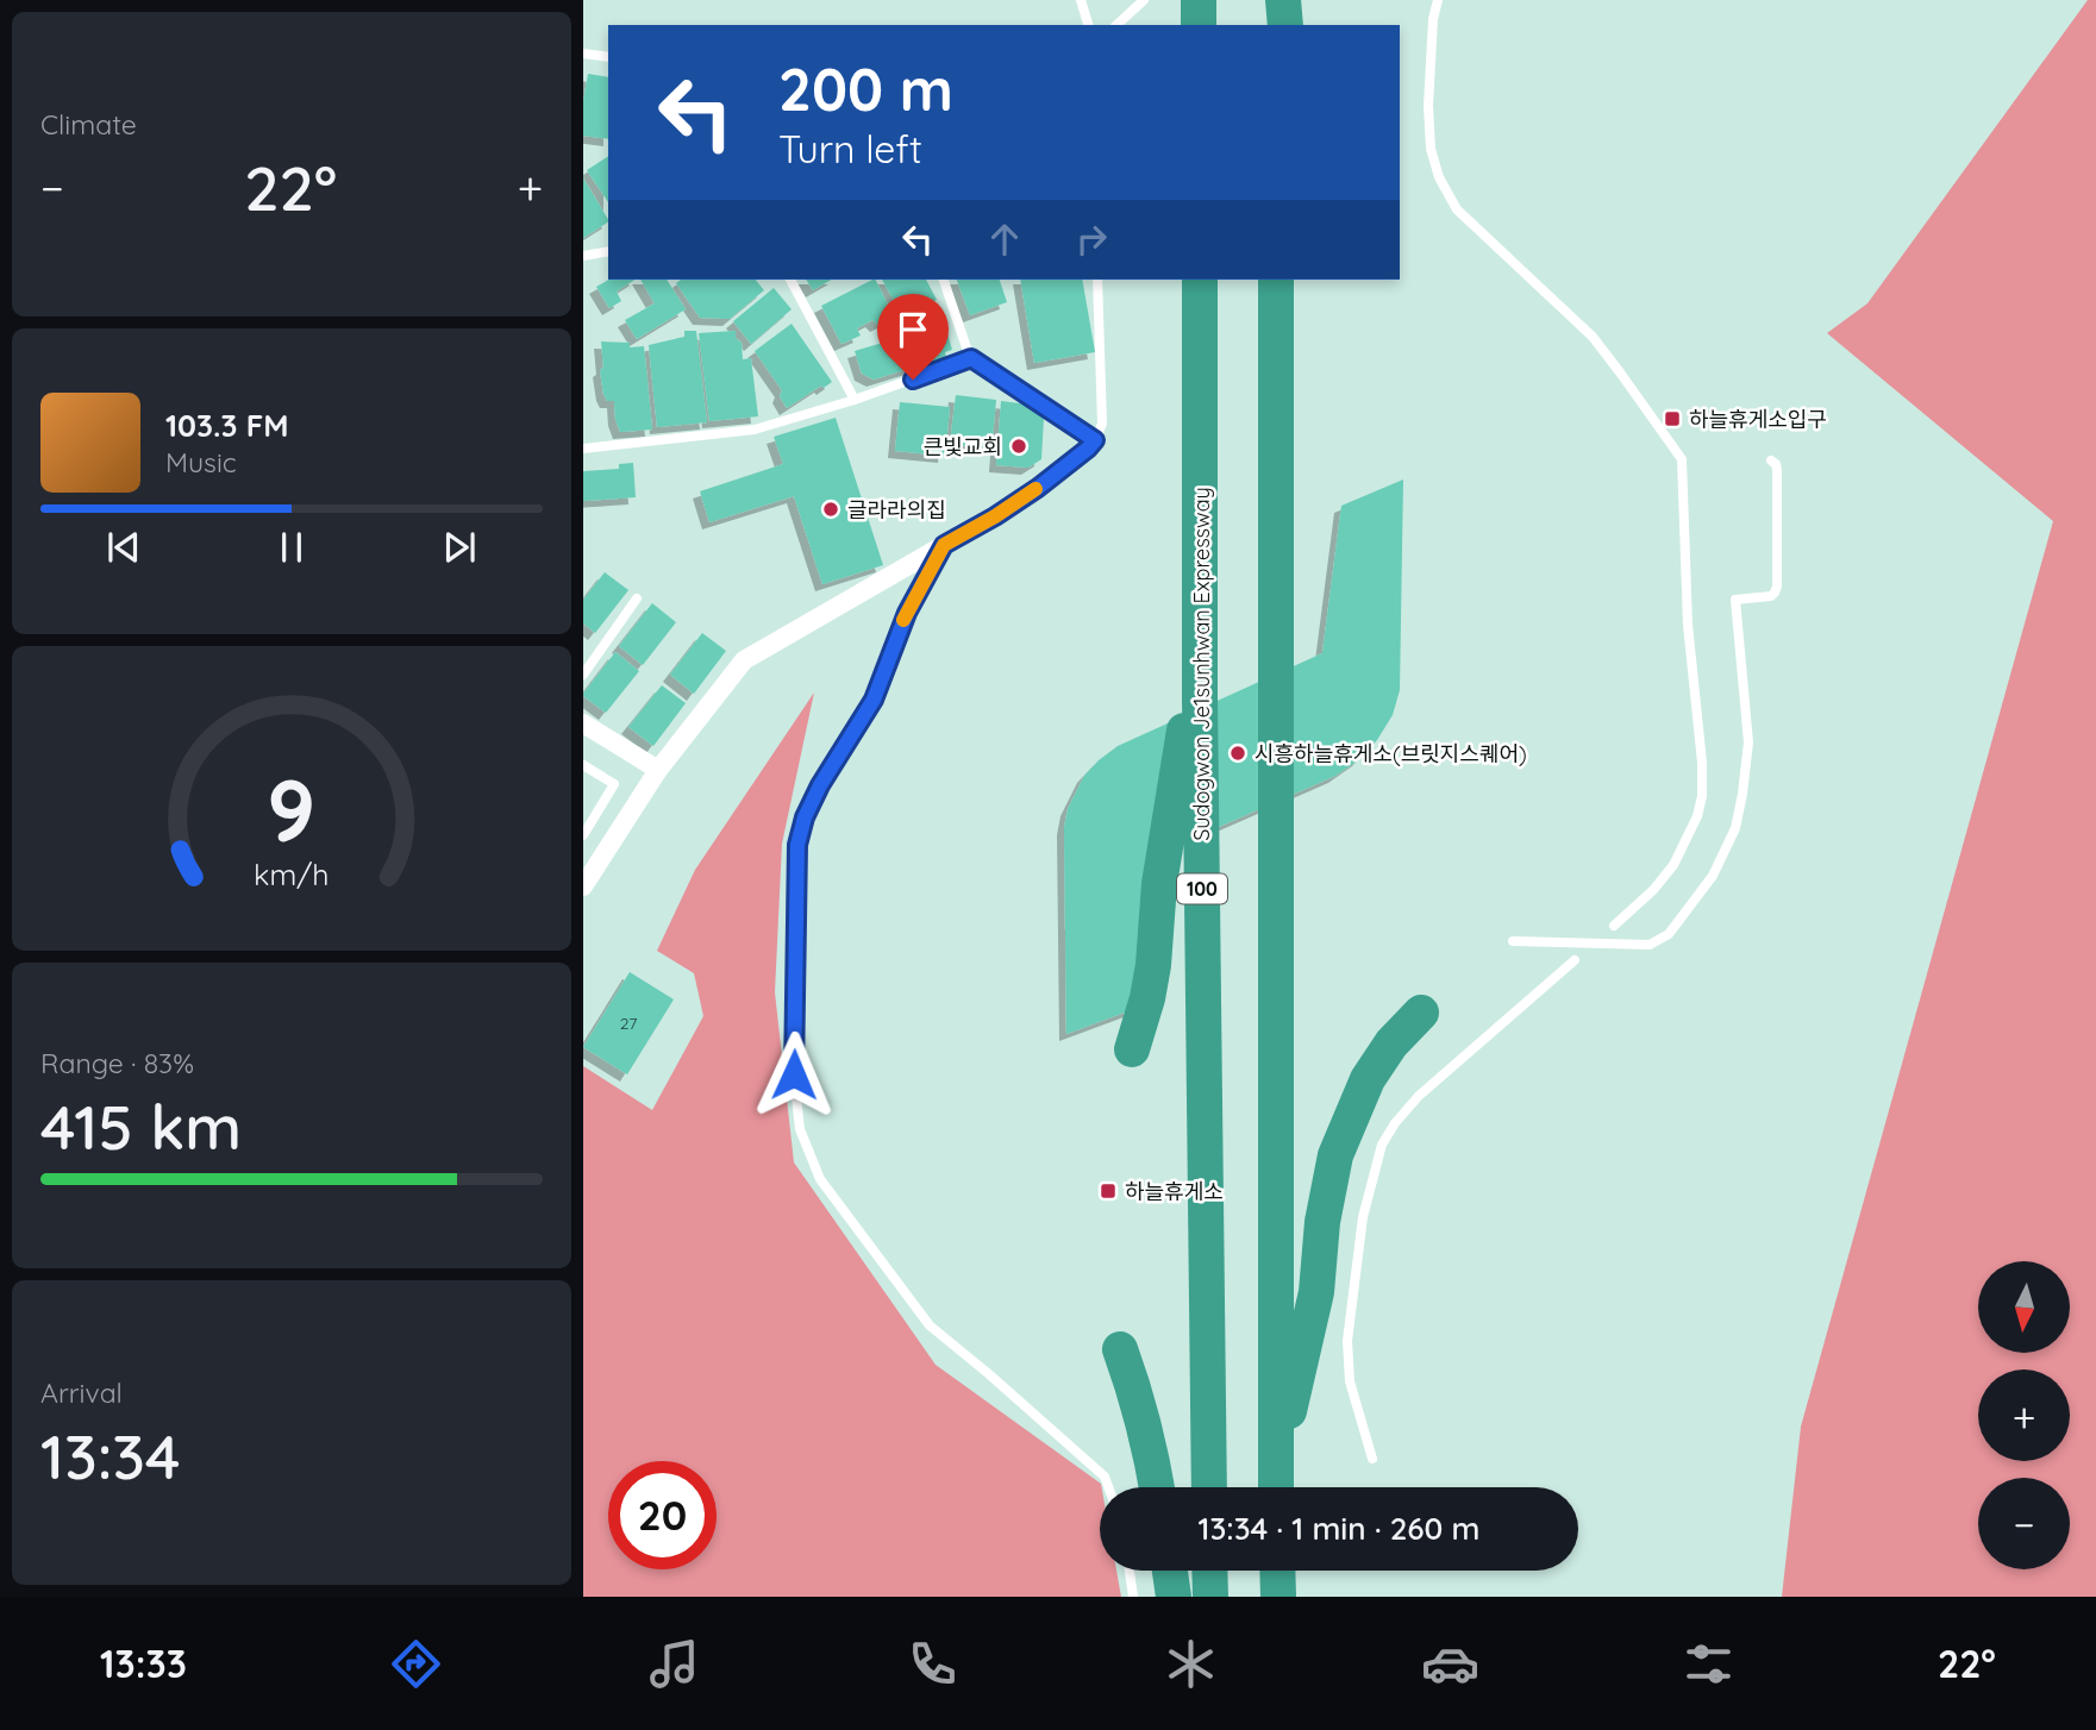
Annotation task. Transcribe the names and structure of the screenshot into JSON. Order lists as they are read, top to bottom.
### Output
{
  "streets": {
    "highway": ["Sudogwon Je1sunhwan Expressway", "100"]
  },
  "places": {
    "transit": ["하늘휴게소입구", "하늘휴게소"],
    "other": ["큰빛교회", "글라라의집", "시흥하늘휴게소(브릿지스퀘어)"]
  },
  "house_numbers": ["27"],
  "north": "bottom",
  "page": {
    "tile": [
      "Climate",
      ["Range · 83%", "415 km"],
      ["Arrival", "13:34"]
    ],
    "turn": ["200 m", "Turn left"],
    "heat": ["−", "22°", "+"],
    "song": ["103.3 FM", "Music"],
    "map_buttons": ["+", "−"],
    "limit": "20",
    "trip": "13:34 · 1 min · 260 m",
    "tabs": ["13:33", "22°"],
    "gauge": ["9", "km/h"]
  }
}
